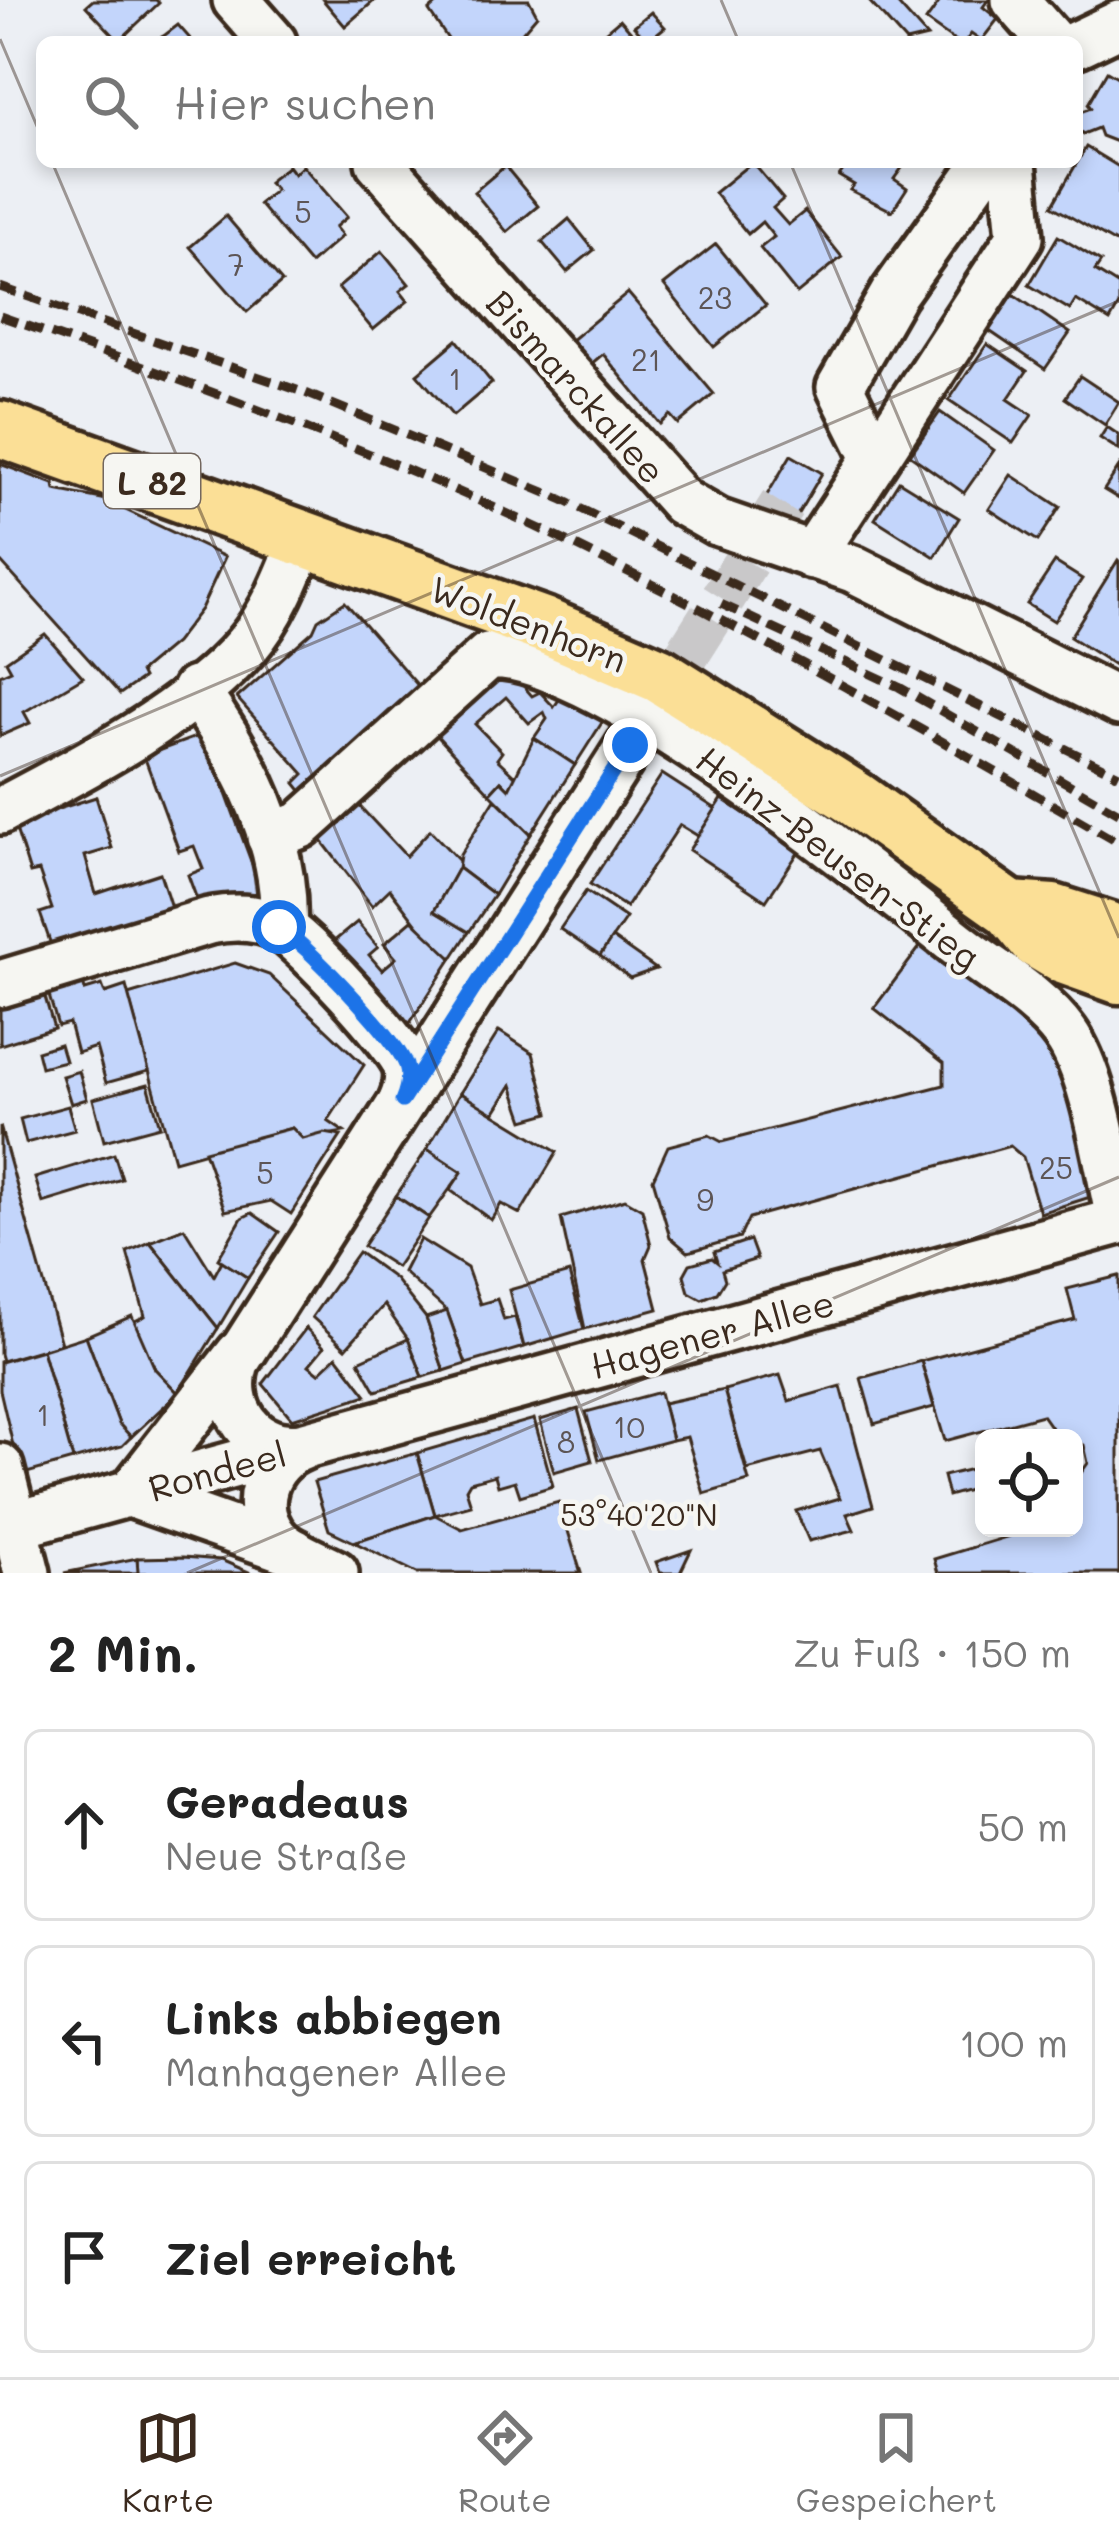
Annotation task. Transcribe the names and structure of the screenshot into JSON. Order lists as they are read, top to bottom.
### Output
{
  "streets": {
    "main road": ["L 82", "Woldenhorn"],
    "street": [
      "Bismarckallee",
      "Heinz-Beusen-Stieg",
      "Hagener Allee",
      "Rondeel"
    ]
  },
  "crossings": [
    ["Heinz-Beusen-Stieg", "Hagener Allee"],
    ["Heinz-Beusen-Stieg", "Rondeel"],
    ["Hagener Allee", "Rondeel"]
  ],
  "house_numbers": [
    "5",
    "7",
    "23",
    "21",
    "1",
    "25",
    "5",
    "9",
    "1",
    "10",
    "8"
  ],
  "page": {
    "search": "Hier suchen",
    "heading": ["2 Min.", "Zu Fuß · 150 m"],
    "list": [
      ["Geradeaus", "Neue Straße", "50 m"],
      ["Links abbiegen", "Manhagener Allee", "100 m"],
      "Ziel erreicht"
    ],
    "nav": ["Karte", "Route", "Gespeichert"]
  },
  "coordinates": ["53°40'20\"N"]
}
